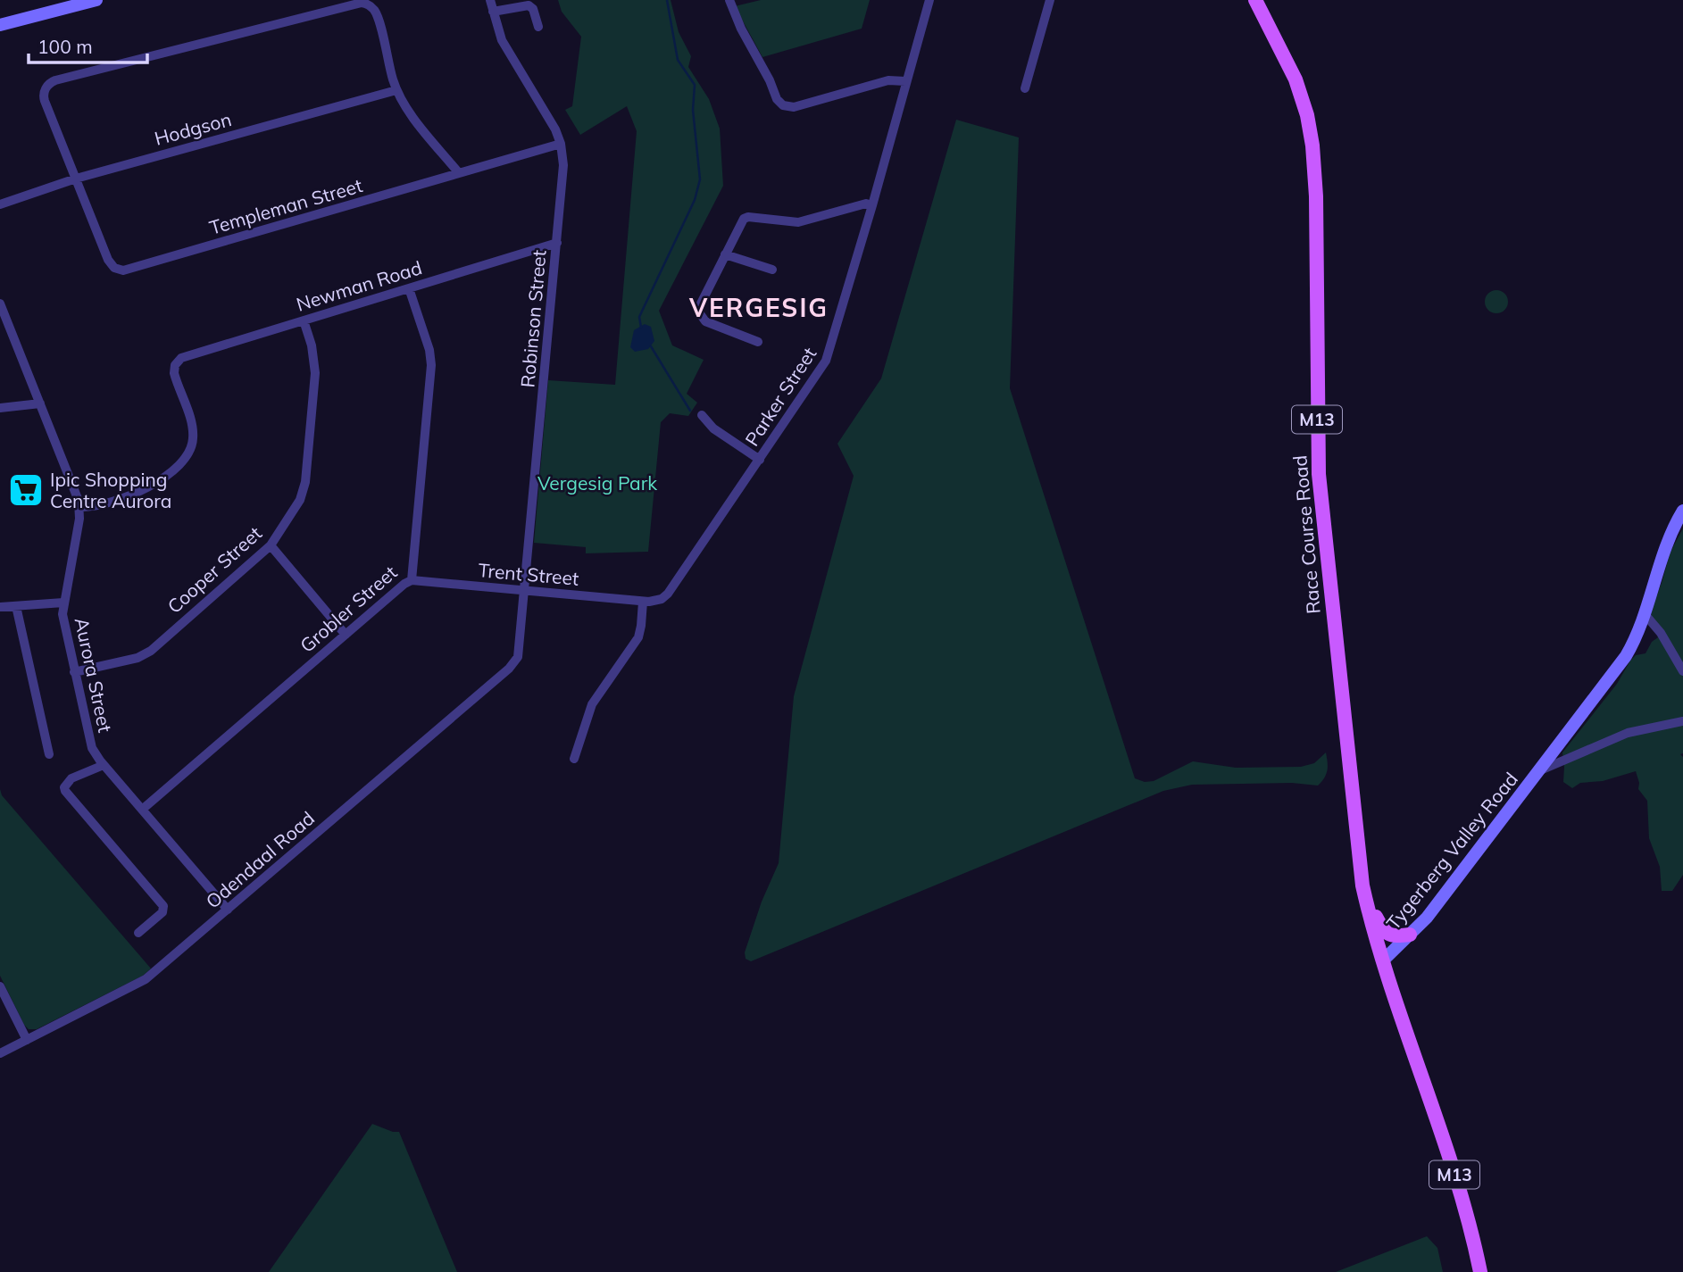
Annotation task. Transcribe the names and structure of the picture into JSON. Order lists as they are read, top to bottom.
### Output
{
  "streets": {
    "main road": ["M13", "Race Course Road", "Tygerberg Valley Road"],
    "street": [
      "Hodgson",
      "Templeman Street",
      "Newman Road",
      "Robinson Street",
      "Parker Street",
      "Cooper Street",
      "Trent Street",
      "Grobler Street",
      "Aurora Street",
      "Odendaal Road"
    ]
  },
  "crossings": [
    ["Hodgson", "Templeman Street"],
    ["Templeman Street", "Robinson Street"],
    ["Newman Road", "Robinson Street"],
    ["Newman Road", "Cooper Street"],
    ["Newman Road", "Grobler Street"],
    ["Newman Road", "Aurora Street"],
    ["Robinson Street", "Trent Street"],
    ["Robinson Street", "Odendaal Road"],
    ["Parker Street", "Trent Street"],
    ["M13", "Race Course Road"],
    ["M13", "Tygerberg Valley Road"],
    ["Race Course Road", "Tygerberg Valley Road"],
    ["Cooper Street", "Aurora Street"],
    ["Trent Street", "Grobler Street"],
    ["Grobler Street", "Aurora Street"],
    ["Aurora Street", "Odendaal Road"]
  ],
  "districts": ["VERGESIG"],
  "parks": ["Vergesig Park"],
  "places": {
    "supermarket": ["Ipic Shopping Centre Aurora"]
  },
  "scale_bar": "100 m"
}
